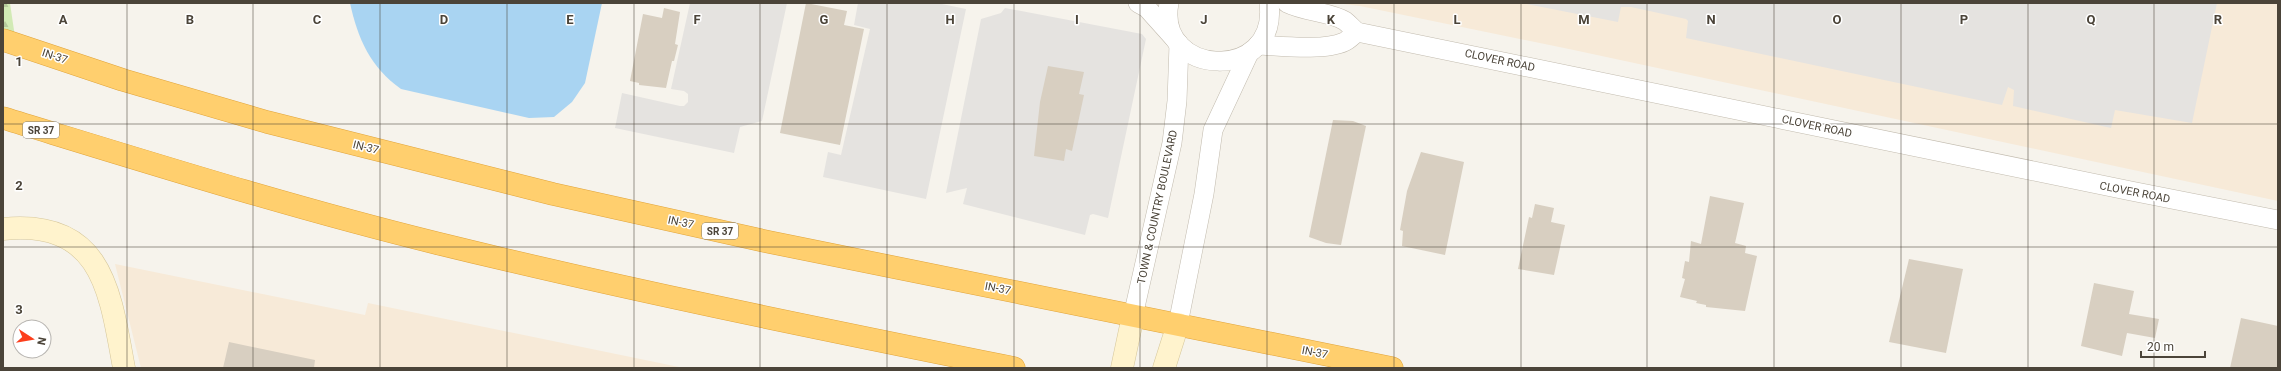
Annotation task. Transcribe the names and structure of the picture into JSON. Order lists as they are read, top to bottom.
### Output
{
  "streets": {
    "highway": ["IN-37", "SR 37"],
    "street": ["CLOVER ROAD", "TOWN & COUNTRY BOULEVARD"]
  },
  "crossings": [
    ["IN-37", "TOWN & COUNTRY BOULEVARD"]
  ],
  "scale_bar": "20 m",
  "north": "right",
  "grid": {
    "columns": [
      "A",
      "B",
      "C",
      "D",
      "E",
      "F",
      "G",
      "H",
      "I",
      "J",
      "K",
      "L",
      "M",
      "N",
      "O",
      "P",
      "Q",
      "R"
    ],
    "rows": ["1", "2", "3"]
  }
}
